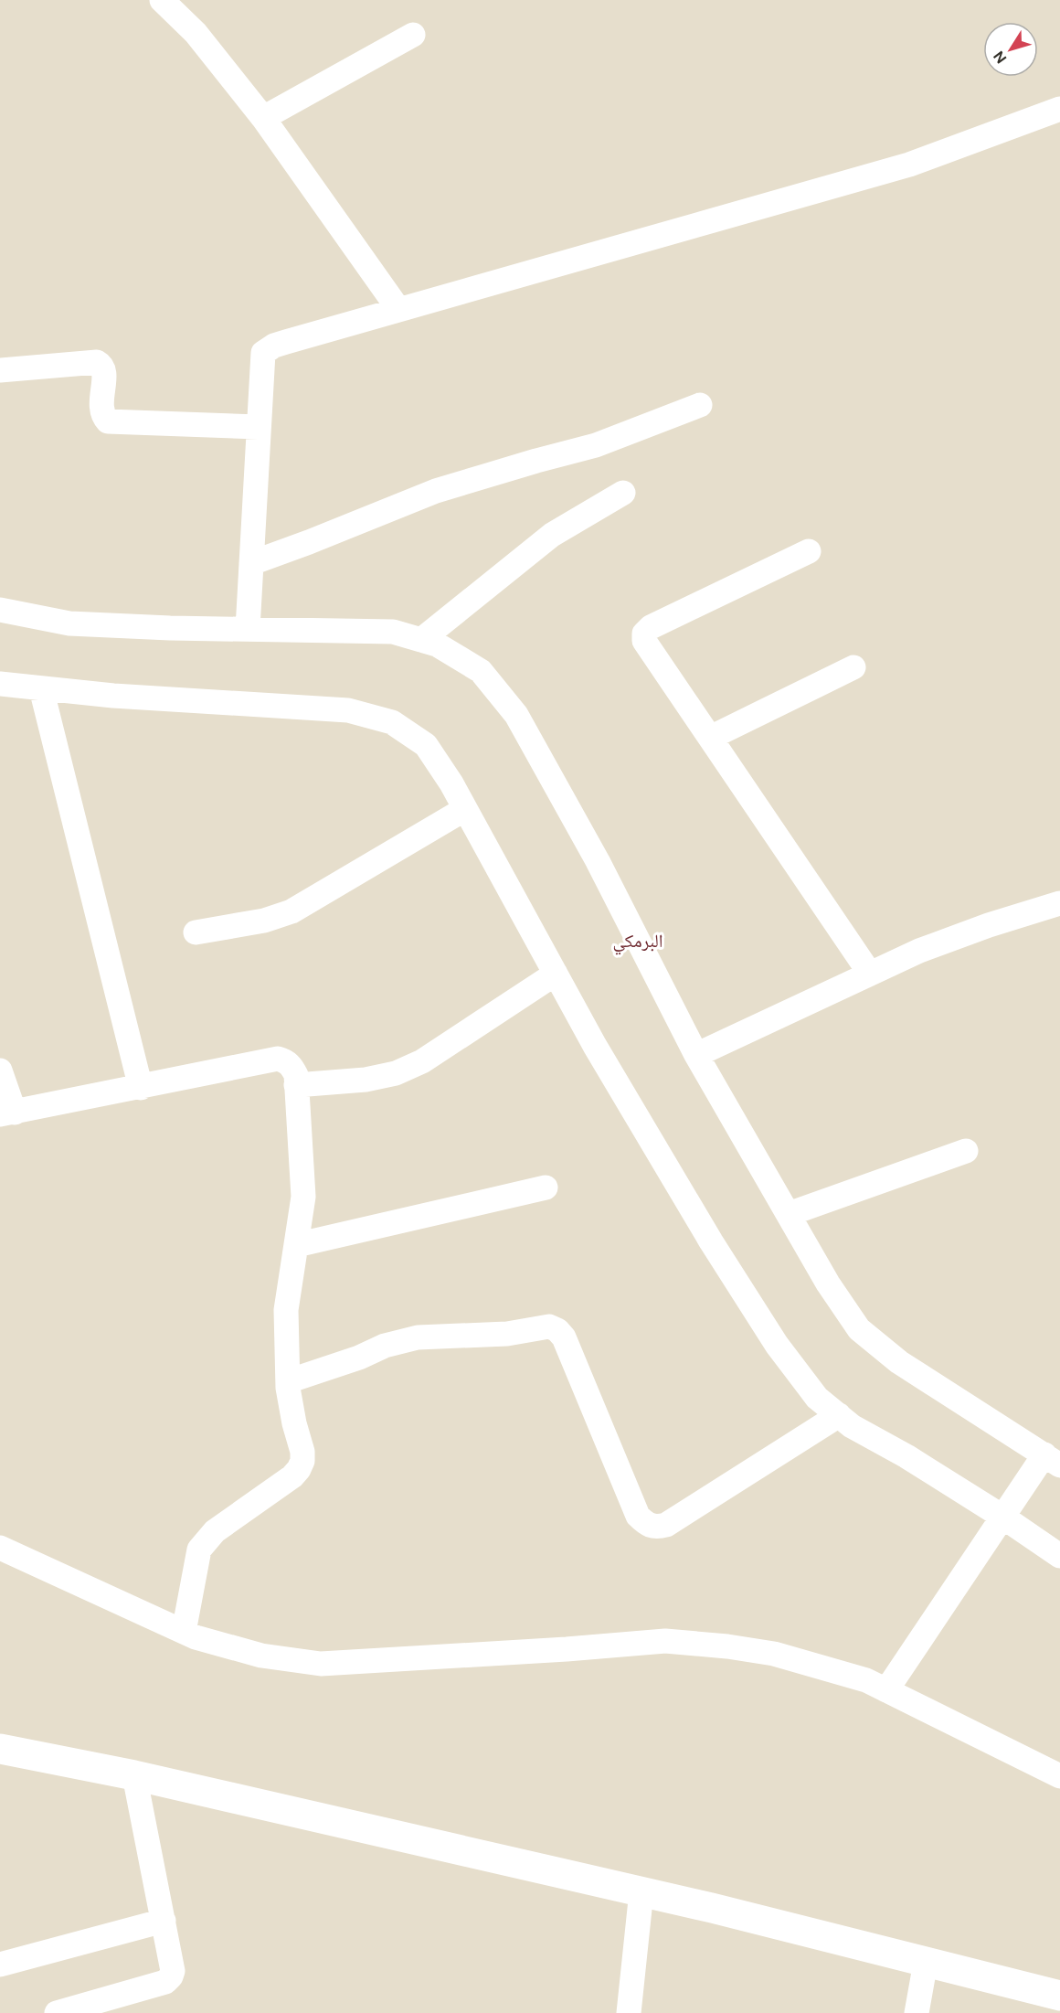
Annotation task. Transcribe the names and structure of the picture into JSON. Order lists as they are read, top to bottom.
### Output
{
  "districts": ["البرمكي"],
  "north": "bottom left"
}
